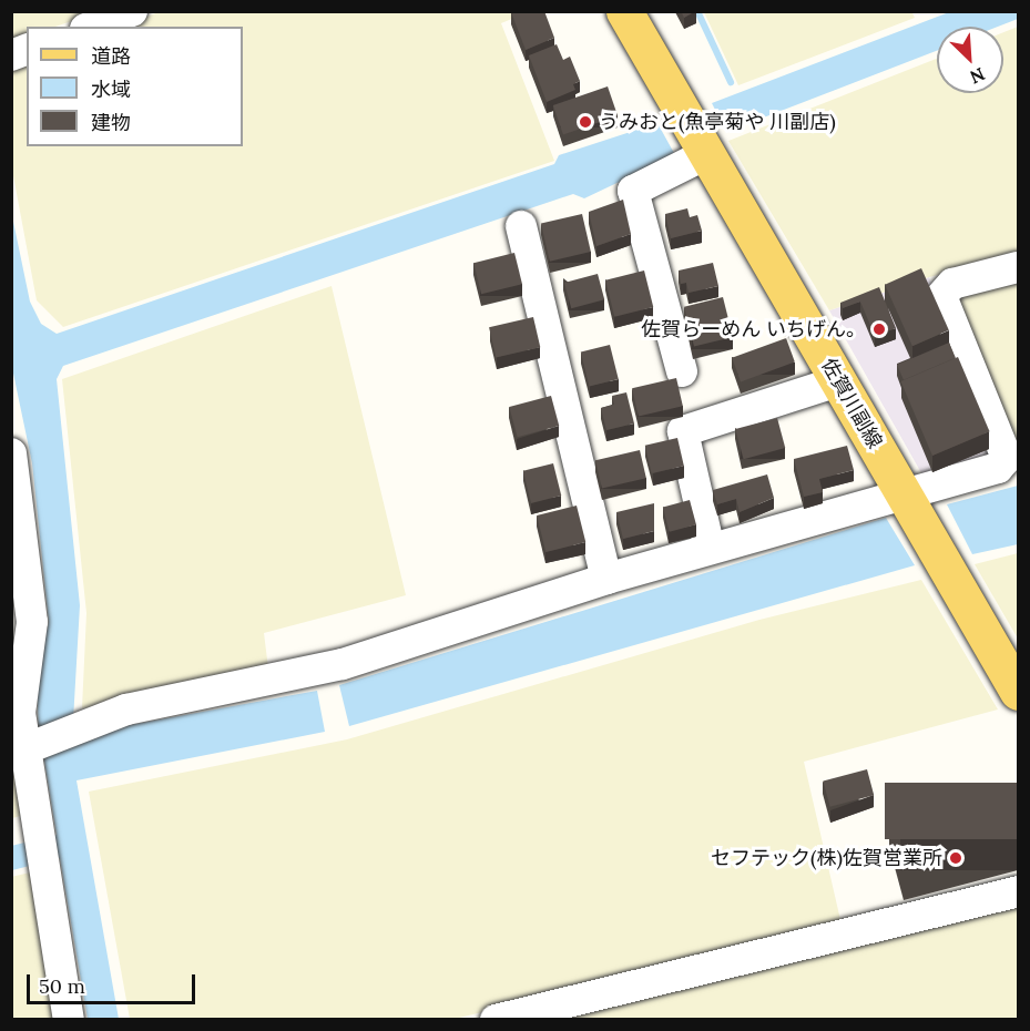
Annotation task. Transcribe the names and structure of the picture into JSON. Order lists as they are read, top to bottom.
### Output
{
  "streets": {
    "main road": ["佐賀川副線"]
  },
  "places": ["うみおと(魚亭菊や 川副店)", "佐賀らーめん いちげん。", "セフテック(株)佐賀営業所"],
  "legend": ["道路", "水域", "建物"],
  "scale_bar": "50 m",
  "north": "bottom right"
}
